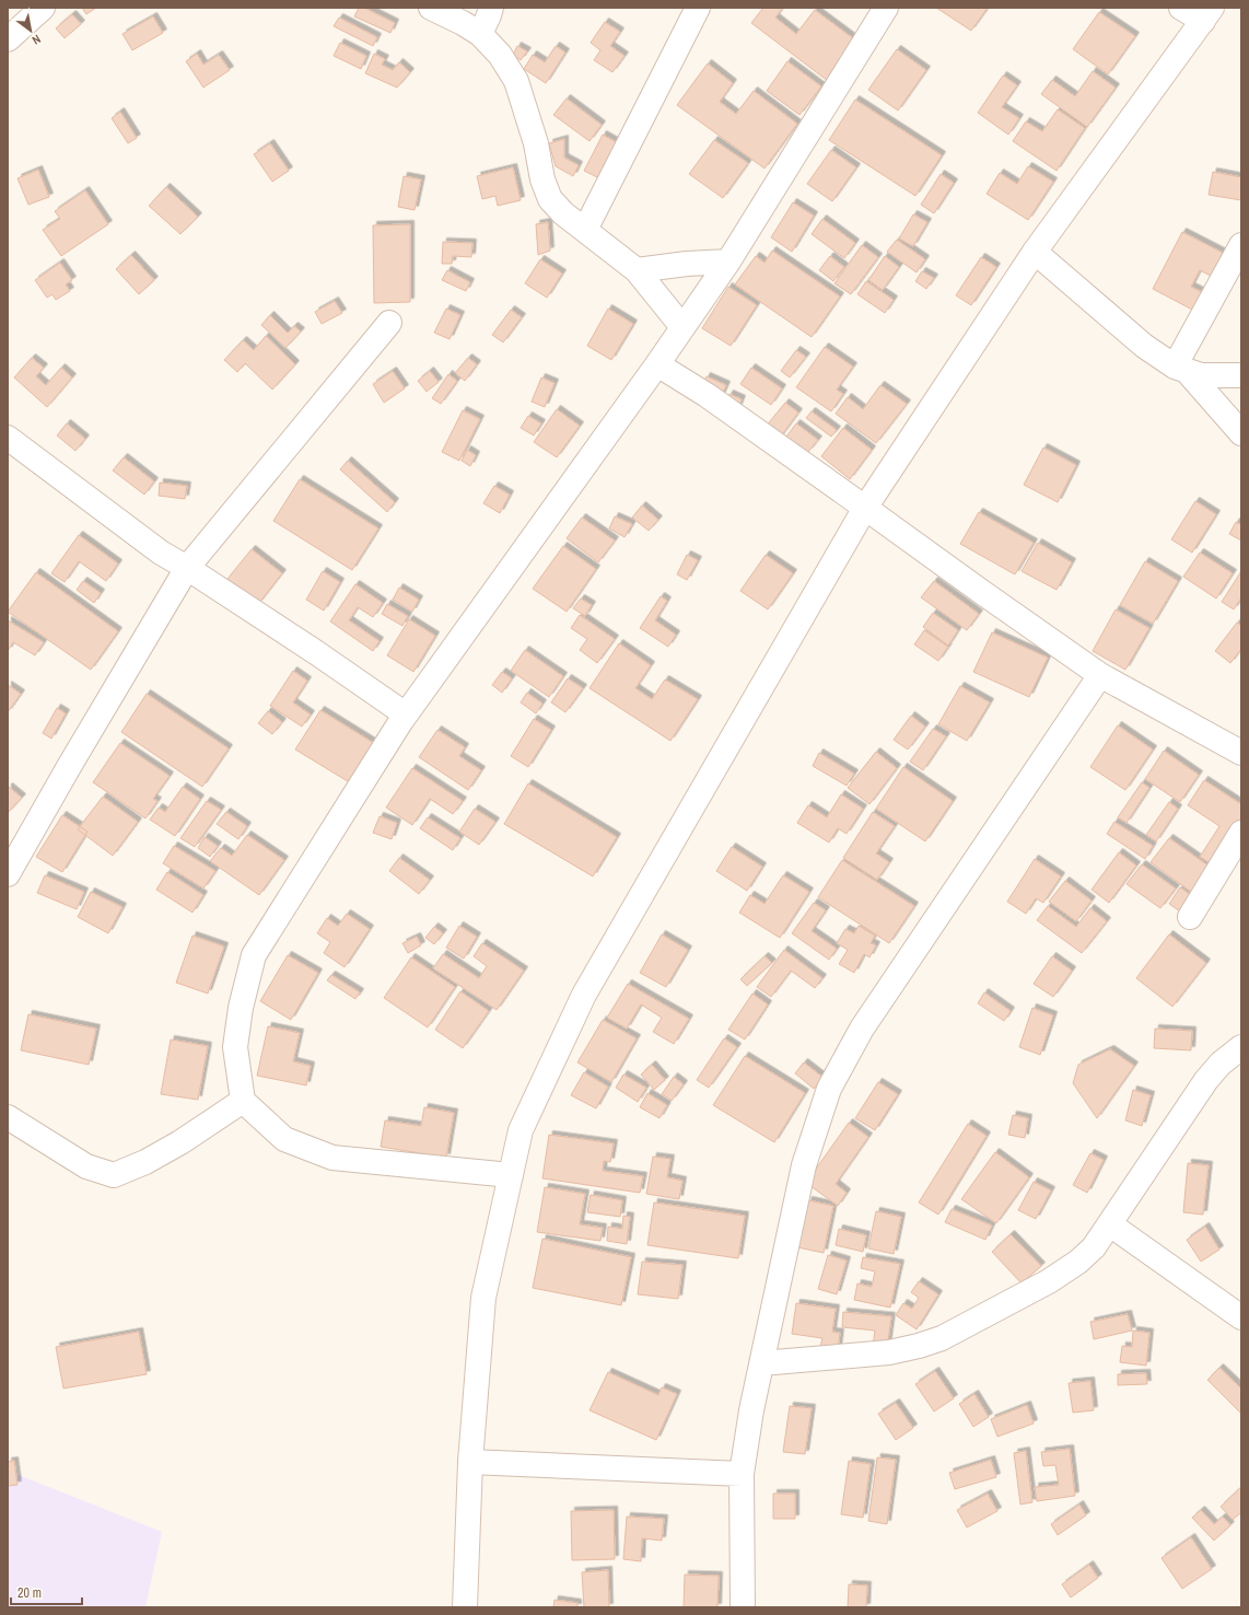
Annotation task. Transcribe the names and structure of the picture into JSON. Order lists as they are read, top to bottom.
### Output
{
  "scale_bar": "20 m",
  "north": "bottom right"
}
